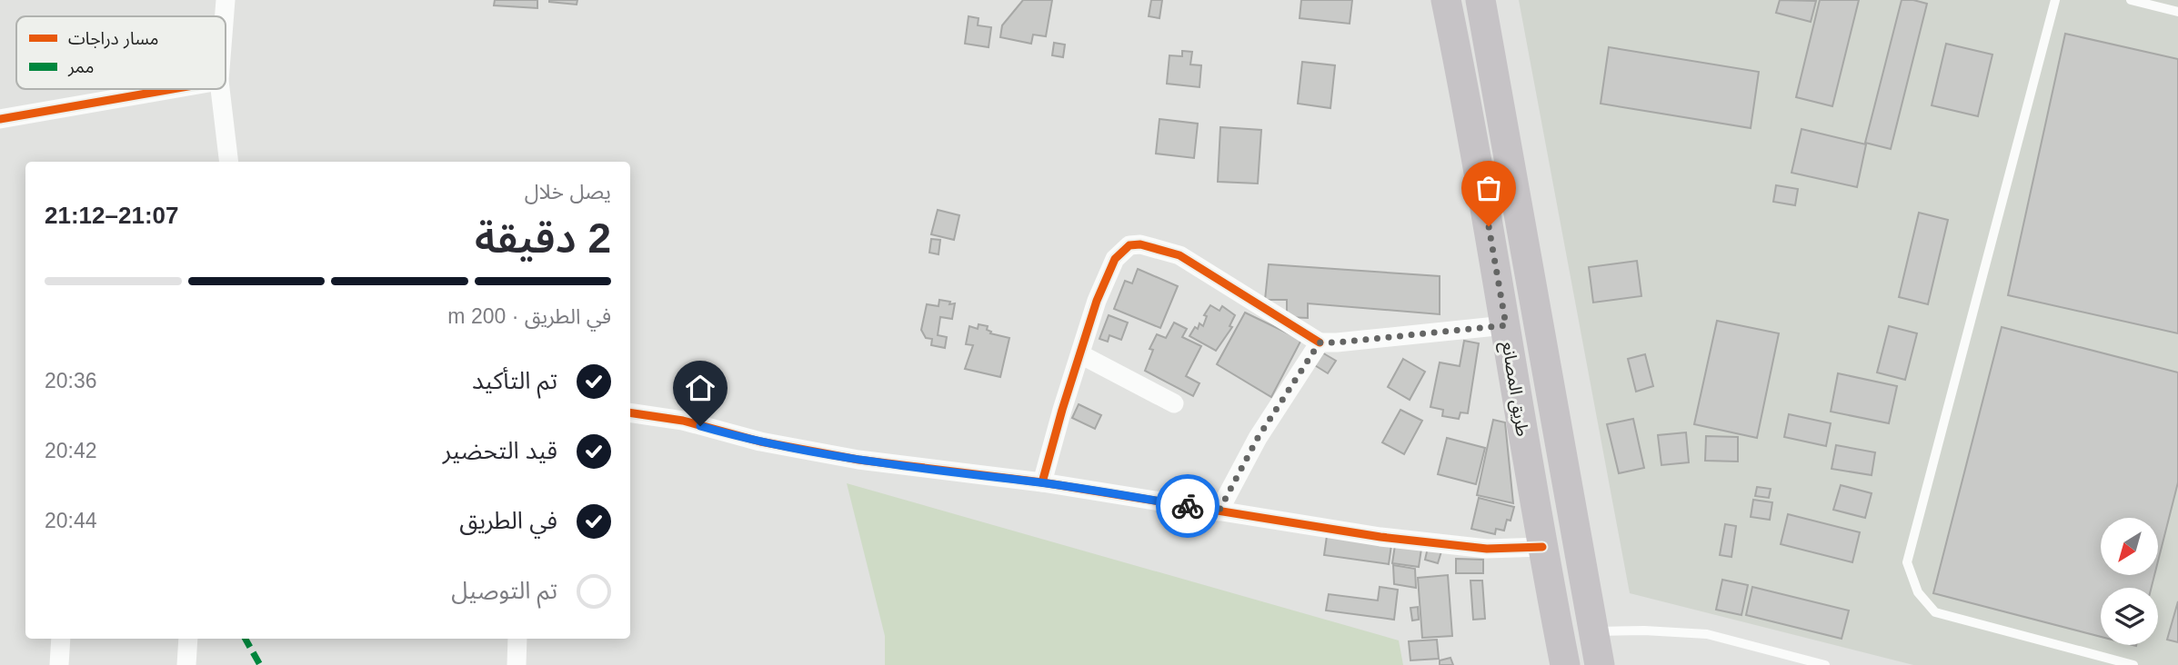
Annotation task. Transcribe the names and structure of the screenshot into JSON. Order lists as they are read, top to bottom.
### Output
{
  "streets": {
    "main road": ["طريق المصانع"]
  },
  "legend": ["مسار دراجات", "ممر"],
  "north": "bottom left",
  "page": {
    "heading": ["2 دقيقة", "يصل خلال", "21:07–21:12"],
    "bar": "في الطريق · 200 m",
    "list": [
      ["تم التأكيد", "20:36"],
      ["قيد التحضير", "20:42"],
      ["في الطريق", "20:44"],
      "تم التوصيل"
    ]
  }
}
